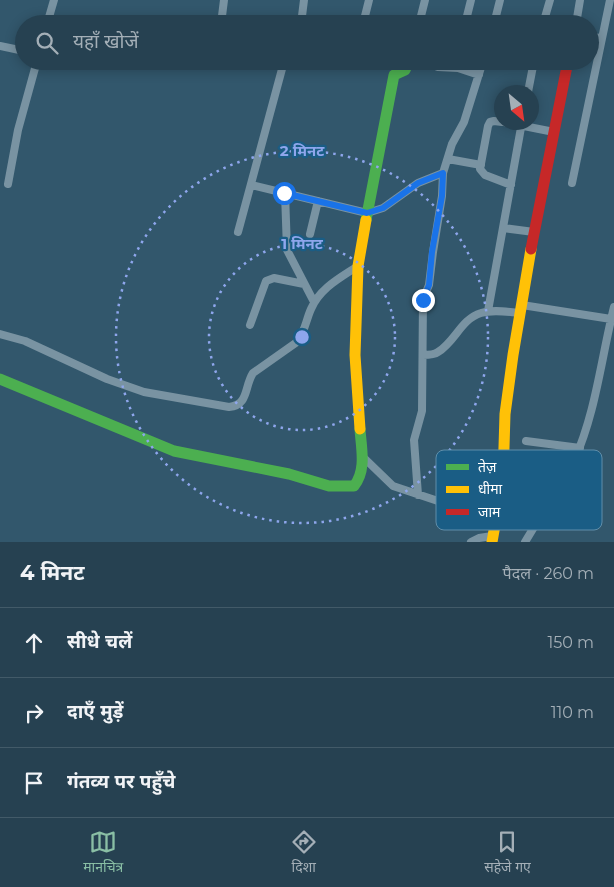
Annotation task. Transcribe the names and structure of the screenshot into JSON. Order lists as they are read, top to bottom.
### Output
{
  "legend": ["तेज़", "धीमा", "जाम"],
  "north": "bottom right",
  "page": {
    "search": "यहाँ खोजें",
    "heading": ["4 मिनट", "पैदल · 260 m"],
    "list": [
      ["सीधे चलें", "150 m"],
      ["दाएँ मुड़ें", "110 m"],
      "गंतव्य पर पहुँचे"
    ],
    "nav": ["मानचित्र", "दिशा", "सहेजे गए"]
  },
  "rings": ["2 मिनट", "1 मिनट"]
}
